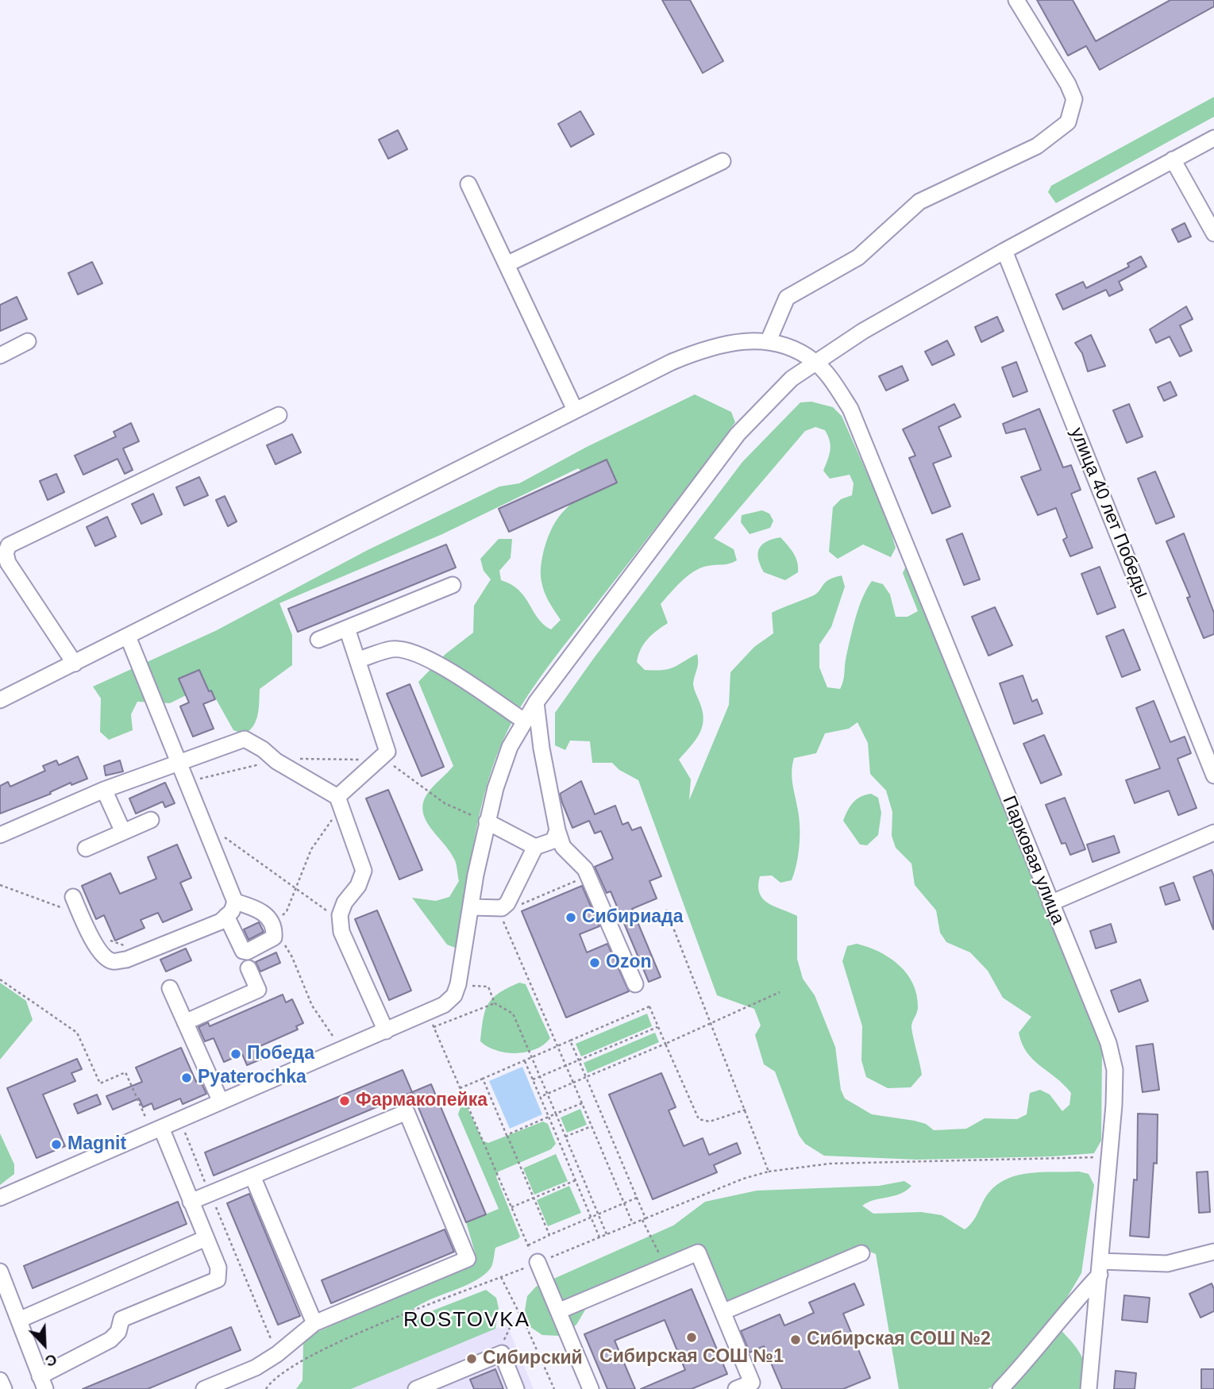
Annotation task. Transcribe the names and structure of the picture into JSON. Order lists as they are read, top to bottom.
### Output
{
  "streets": {
    "street": ["улица 40 лет Победы", "Парковая улица"]
  },
  "districts": ["ROSTOVKA"],
  "places": [
    "Сибириада",
    "Ozon",
    "Победа",
    "Pyaterochka",
    "Фармакопейка",
    "Magnit",
    "Сибирская СОШ №1",
    "Сибирская СОШ №2",
    "Сибирский"
  ],
  "north": "bottom right"
}
